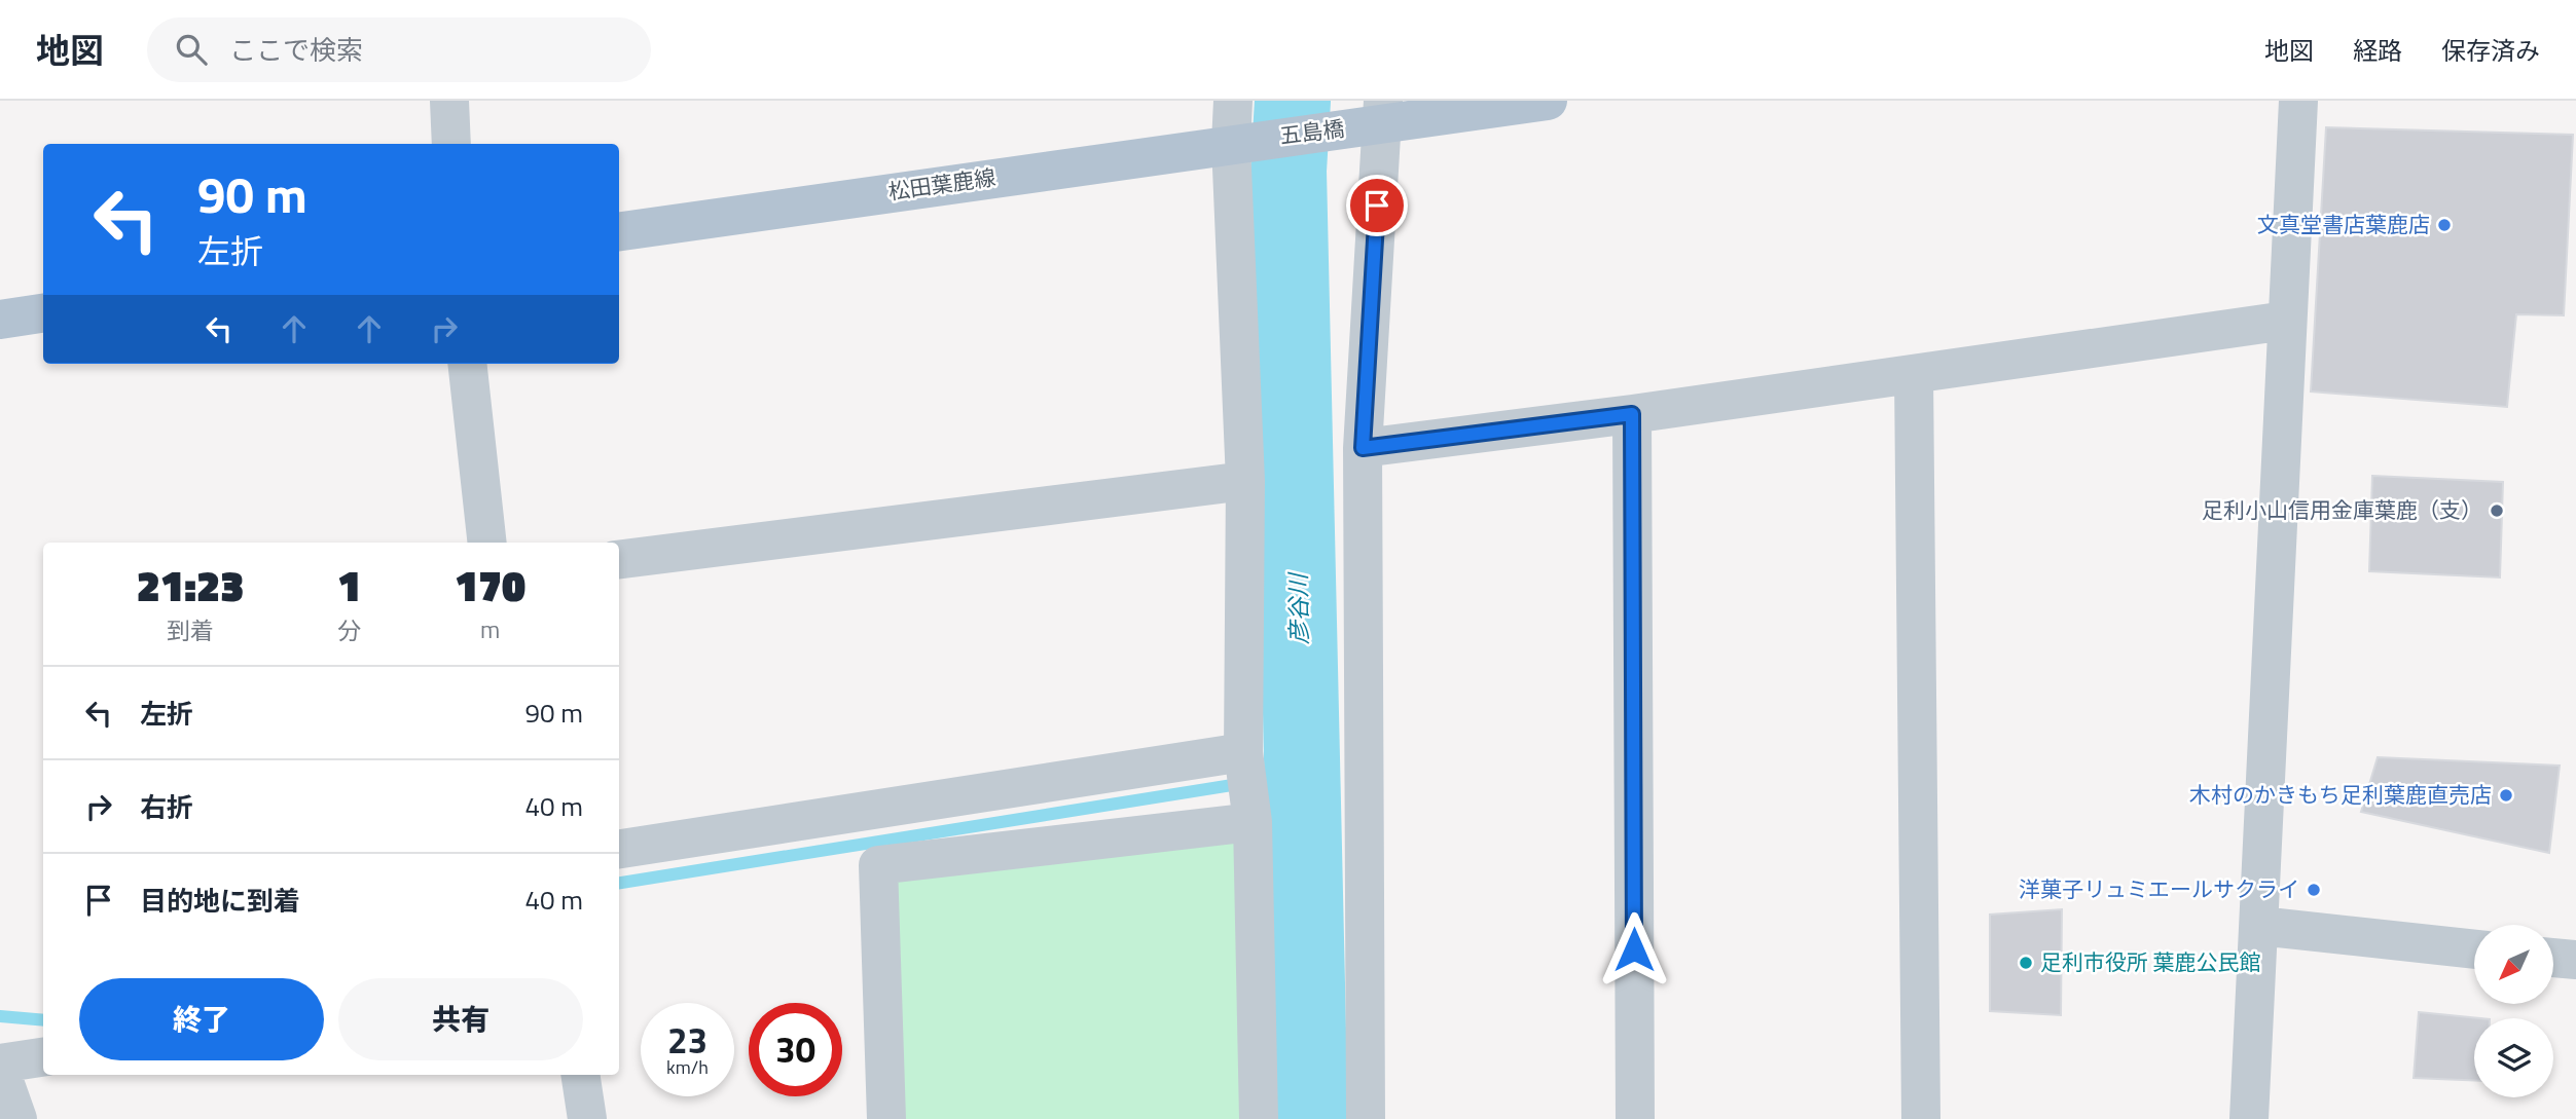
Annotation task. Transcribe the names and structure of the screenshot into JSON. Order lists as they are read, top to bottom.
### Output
{
  "streets": {
    "main road": ["五島橋", "松田葉鹿線"]
  },
  "crossings": [
    ["五島橋", "松田葉鹿線"]
  ],
  "water": ["彦谷川"],
  "places": [
    "文真堂書店葉鹿店",
    "足利小山信用金庫葉鹿（支）",
    "木村のかきもち足利葉鹿直売店",
    "洋菓子リュミエールサクライ",
    "足利市役所 葉鹿公民館"
  ],
  "north": "bottom left",
  "page": {
    "header": "地図",
    "search": "ここで検索",
    "nav": ["地図", "経路", "保存済み"],
    "turn": ["90 m", "左折"],
    "eta": [
      "21:23",
      "到着",
      "1",
      "分",
      "170",
      "m"
    ],
    "list": [
      {
        "name": "左折",
        "value": "90 m"
      },
      {
        "name": "右折",
        "value": "40 m"
      },
      {
        "name": "目的地に到着",
        "value": "40 m"
      }
    ],
    "buttons": ["終了", "共有"],
    "speed": "23 km/h",
    "limit": "30"
  }
}
